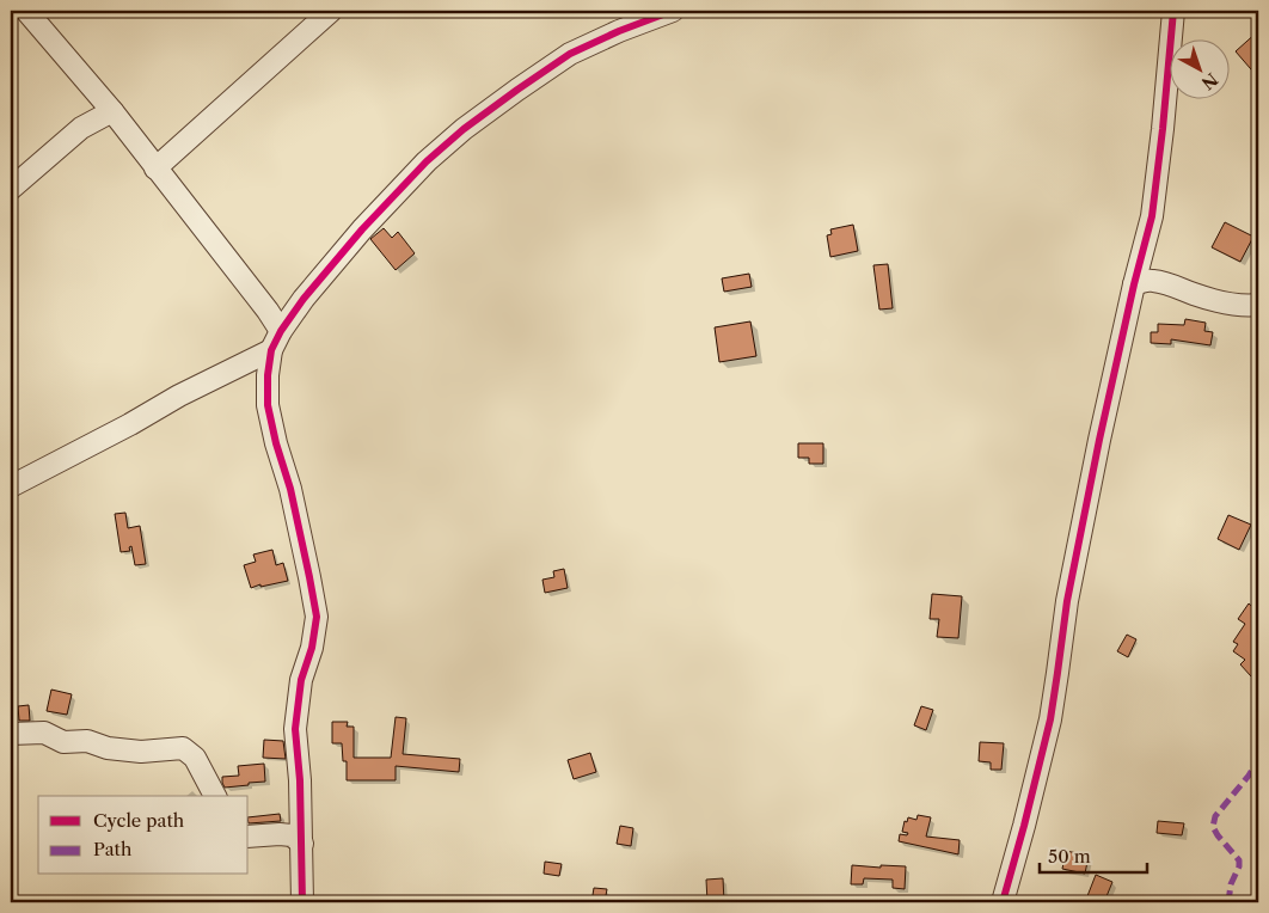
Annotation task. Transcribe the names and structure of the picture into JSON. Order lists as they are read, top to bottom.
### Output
{
  "legend": ["Cycle path", "Path"],
  "scale_bar": "50 m",
  "north": "bottom right"
}
